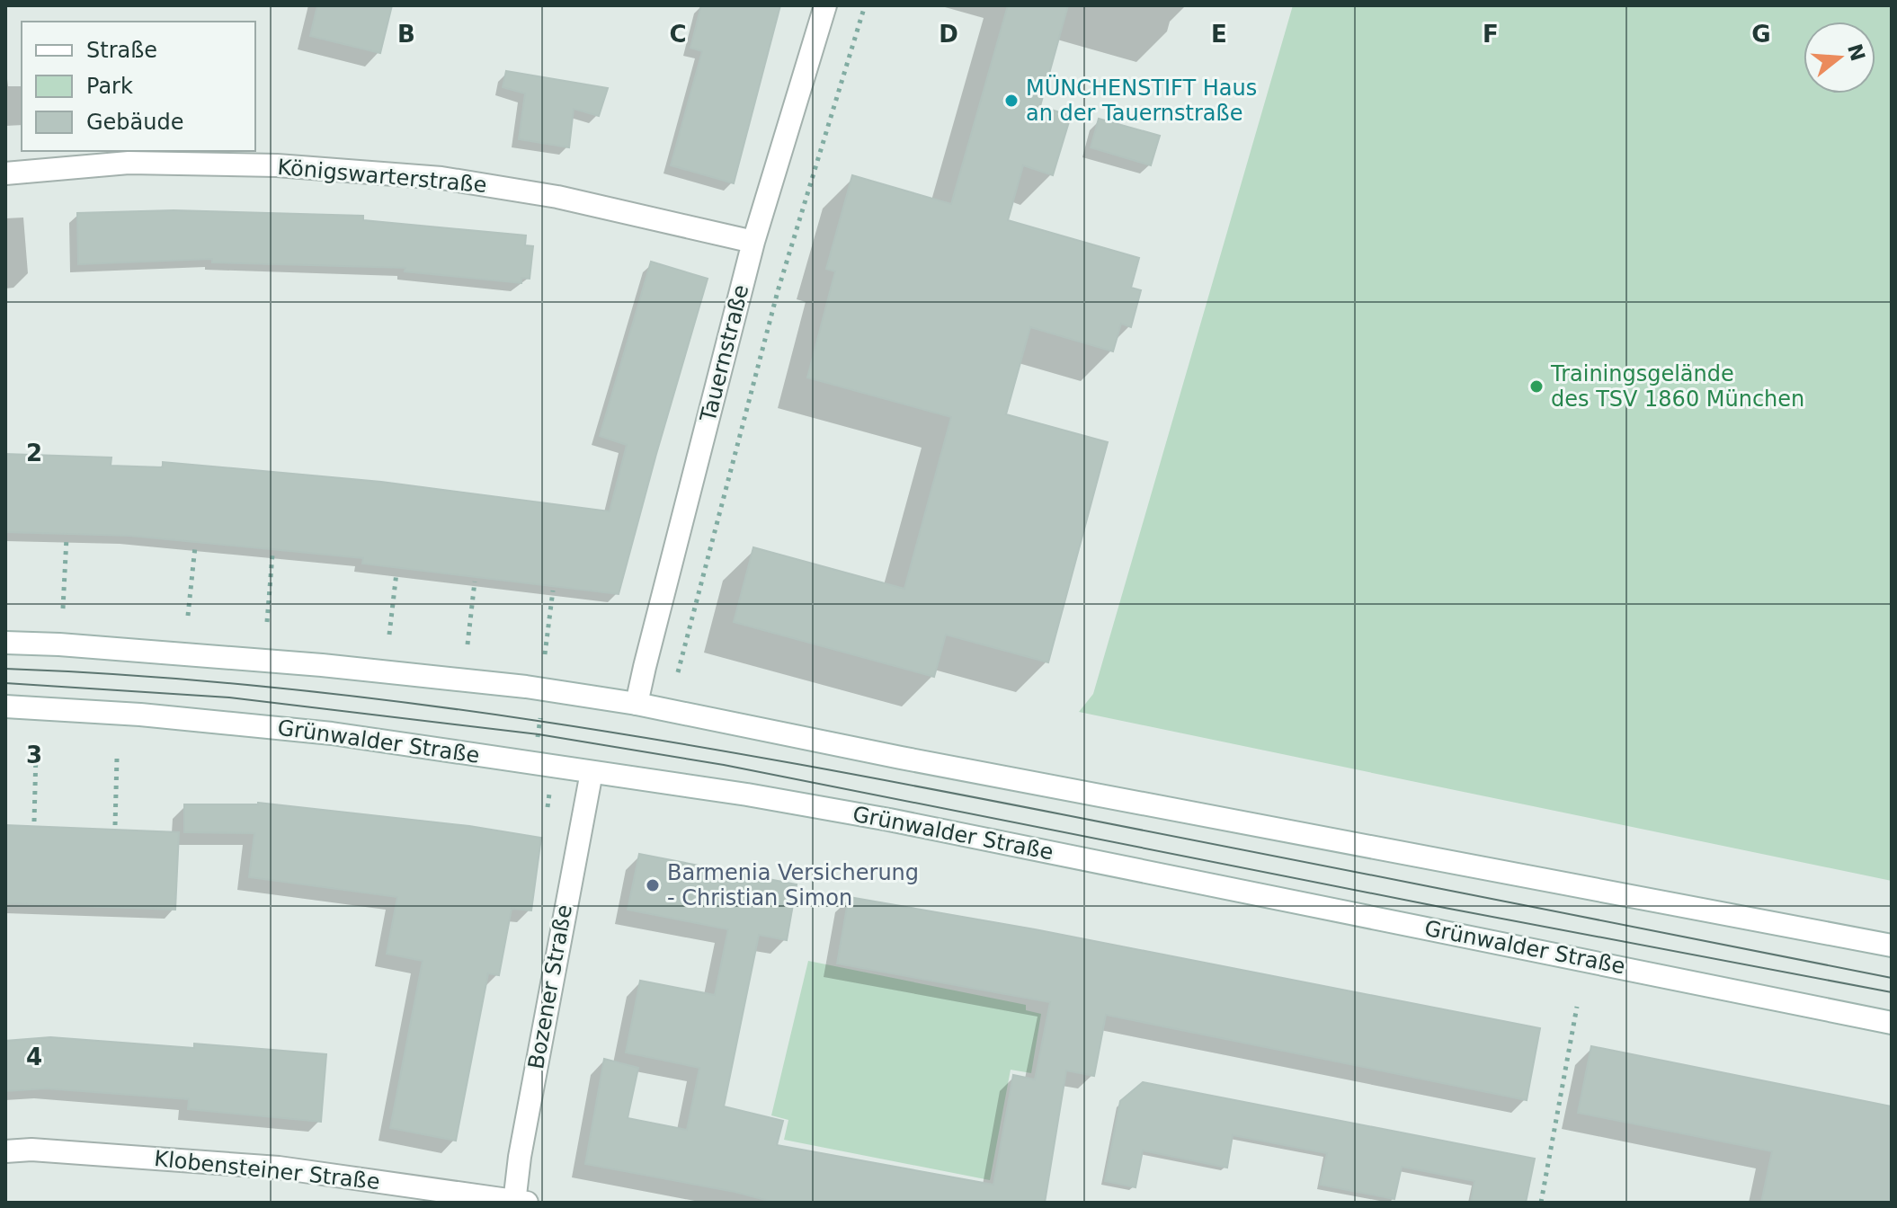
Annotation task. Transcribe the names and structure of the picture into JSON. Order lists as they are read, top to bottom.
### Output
{
  "streets": {
    "main road": [
      "Königswarterstraße",
      "Tauernstraße",
      "Grünwalder Straße",
      "Bozener Straße",
      "Klobensteiner Straße"
    ]
  },
  "crossings": [
    ["Königswarterstraße", "Tauernstraße"],
    ["Grünwalder Straße", "Bozener Straße"],
    ["Bozener Straße", "Klobensteiner Straße"]
  ],
  "places": ["MÜNCHENSTIFT Haus an der Tauernstraße", "Trainingsgelände des TSV 1860 München", "Barmenia Versicherung - Christian Simon"],
  "legend": ["Straße", "Park", "Gebäude"],
  "north": "right",
  "grid": {
    "columns": [
      "B",
      "C",
      "D",
      "E",
      "F",
      "G"
    ],
    "rows": ["2", "3", "4"]
  }
}
